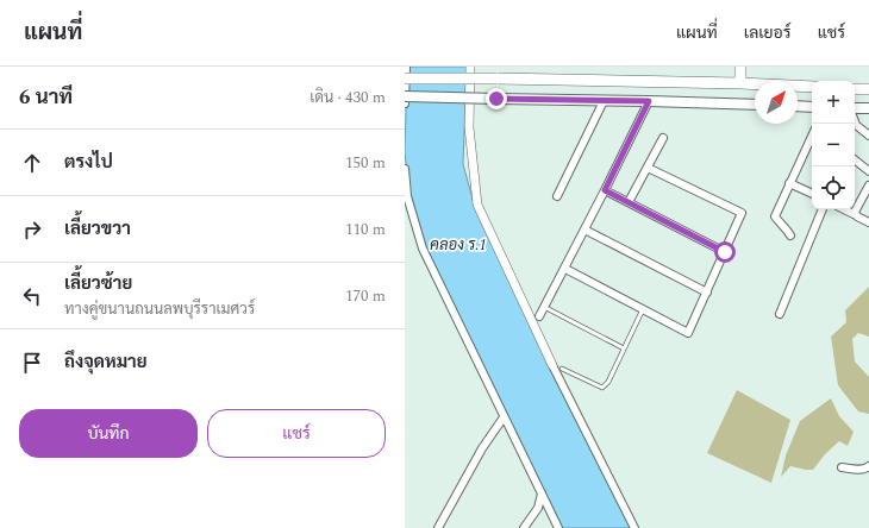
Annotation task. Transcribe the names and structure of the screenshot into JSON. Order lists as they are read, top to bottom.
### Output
{
  "water": ["คลอง ร.1"],
  "north": "top right",
  "page": {
    "header": "แผนที่",
    "nav": ["แผนที่", "เลเยอร์", "แชร์"],
    "heading": ["6 นาที", "เดิน · 430 m"],
    "map_buttons": ["+", "−"],
    "list": [
      ["ตรงไป", "150 m"],
      ["เลี้ยวขวา", "110 m"],
      ["เลี้ยวซ้าย", "ทางคู่ขนานถนนลพบุรีราเมศวร์", "170 m"],
      "ถึงจุดหมาย"
    ],
    "buttons": ["บันทึก", "แชร์"]
  }
}
